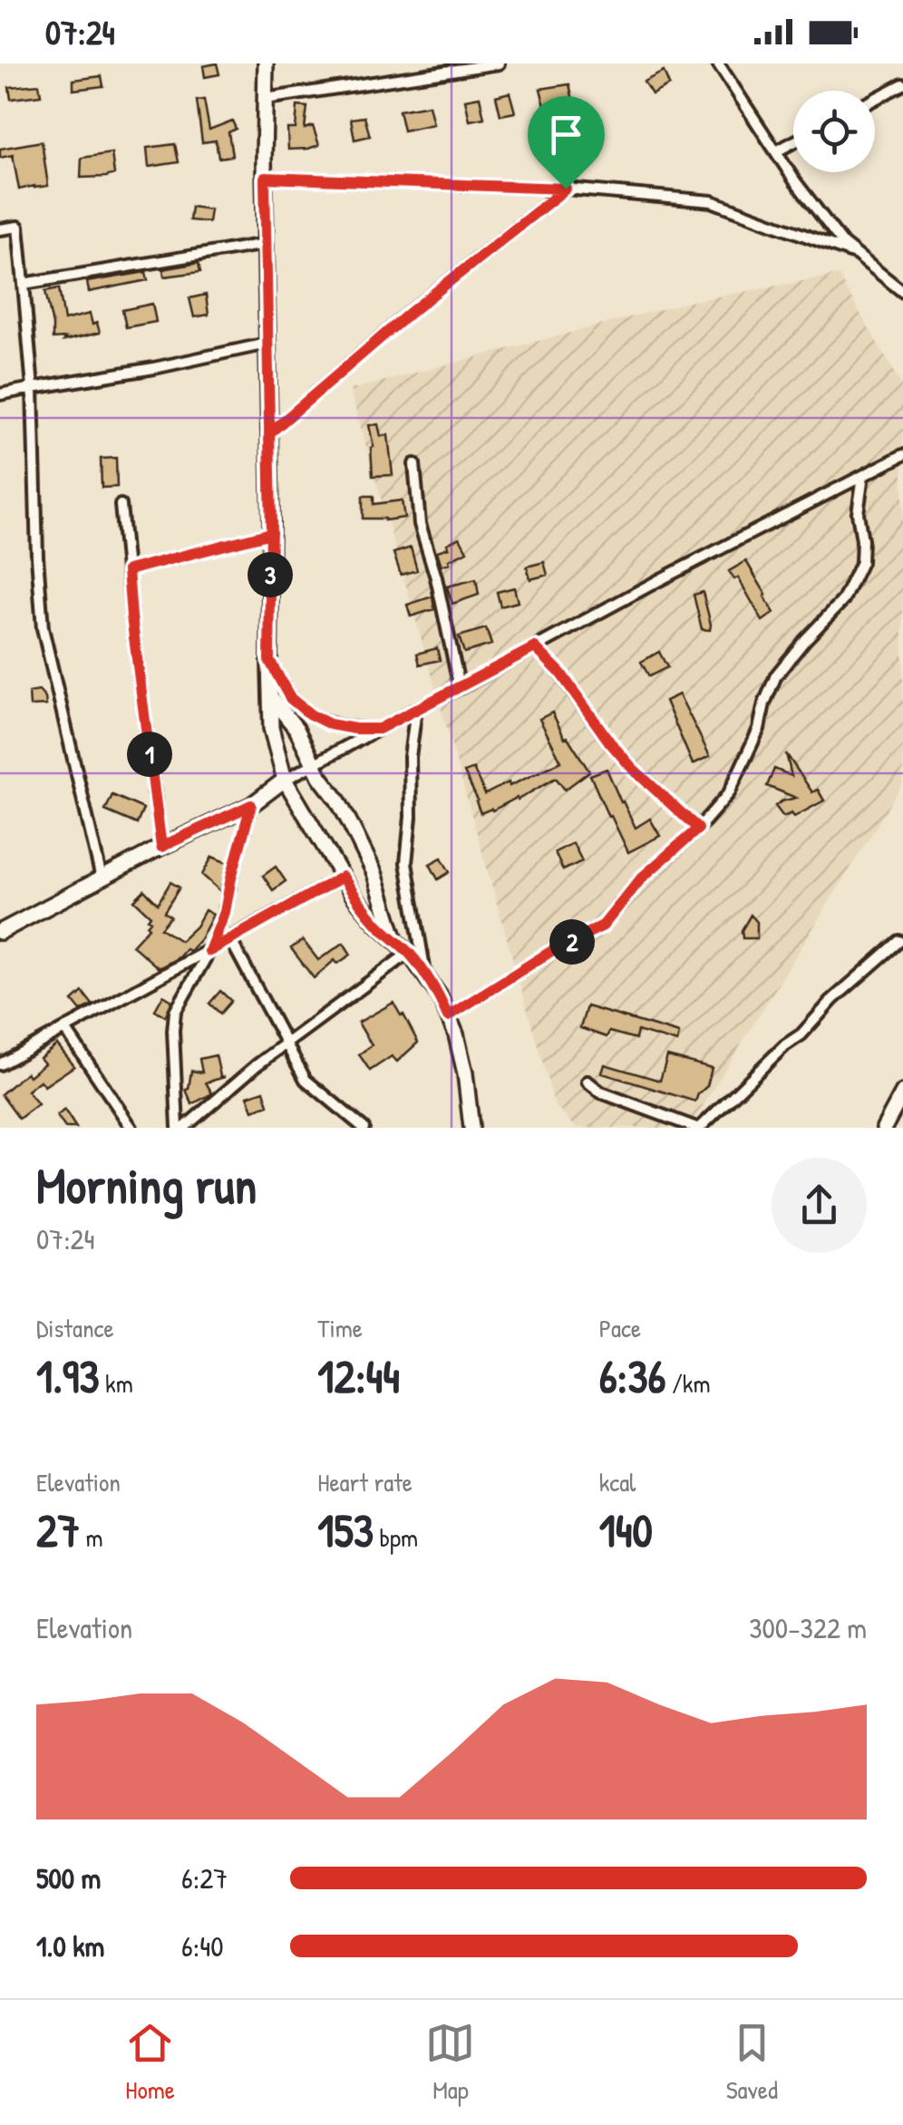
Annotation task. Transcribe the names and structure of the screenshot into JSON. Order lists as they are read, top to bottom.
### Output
{
  "page": {
    "status": "07:24",
    "pins": ["3", "1", "2"],
    "heading": ["Morning run", "07:24"],
    "stats": [
      ["Distance", "1.93 km"],
      ["Time", "12:44"],
      ["Pace", "6:36 /km"],
      ["Elevation", "27 m"],
      ["Heart rate", "153 bpm"],
      ["kcal", "140"]
    ],
    "chart": ["Elevation", "300–322 m"],
    "list": [
      {
        "name": "500 m",
        "note": "6:27"
      },
      {
        "name": "1.0 km",
        "note": "6:40"
      }
    ],
    "tabs": ["Home", "Map", "Saved"]
  }
}
